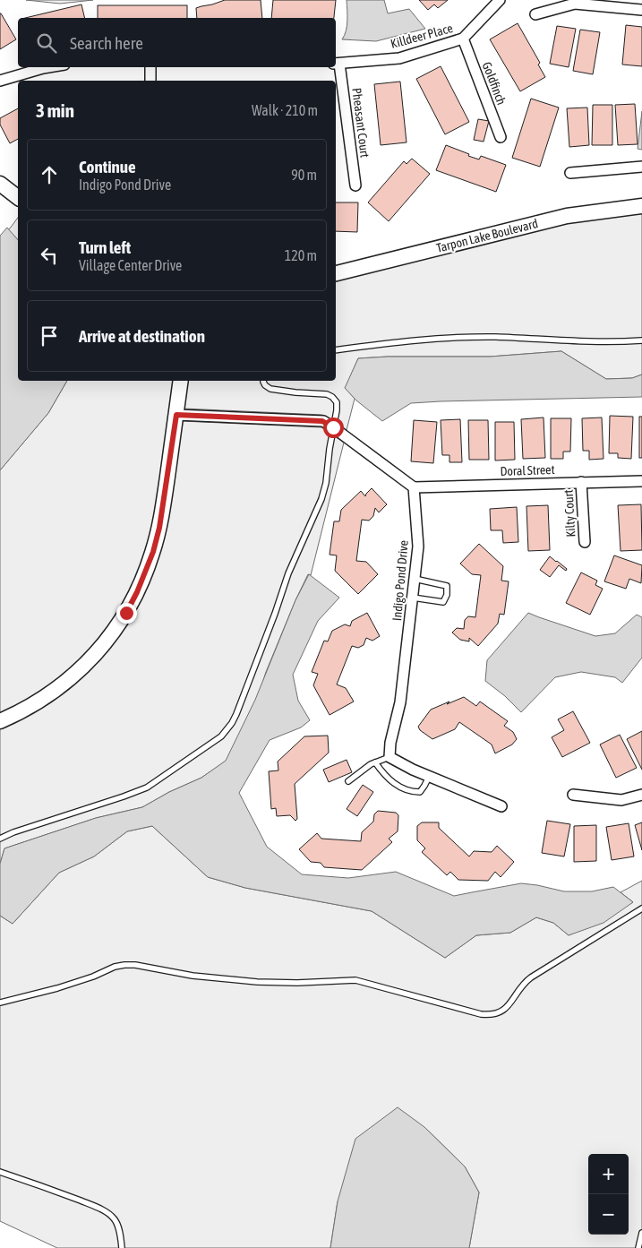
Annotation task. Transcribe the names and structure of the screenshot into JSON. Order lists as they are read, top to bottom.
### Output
{
  "streets": {
    "street": [
      "Killdeer Place",
      "Goldfinch",
      "Pheasant Court",
      "Tarpon Lake Boulevard",
      "Doral Street",
      "Kilty Court",
      "Indigo Pond Drive"
    ]
  },
  "crossings": [
    ["Killdeer Place", "Goldfinch"],
    ["Killdeer Place", "Pheasant Court"],
    ["Doral Street", "Kilty Court"],
    ["Doral Street", "Indigo Pond Drive"]
  ],
  "page": {
    "search": "Search here",
    "heading": ["3 min", "Walk · 210 m"],
    "list": [
      ["Continue", "Indigo Pond Drive", "90 m"],
      ["Turn left", "Village Center Drive", "120 m"],
      "Arrive at destination"
    ],
    "map_buttons": ["+", "−"]
  }
}
